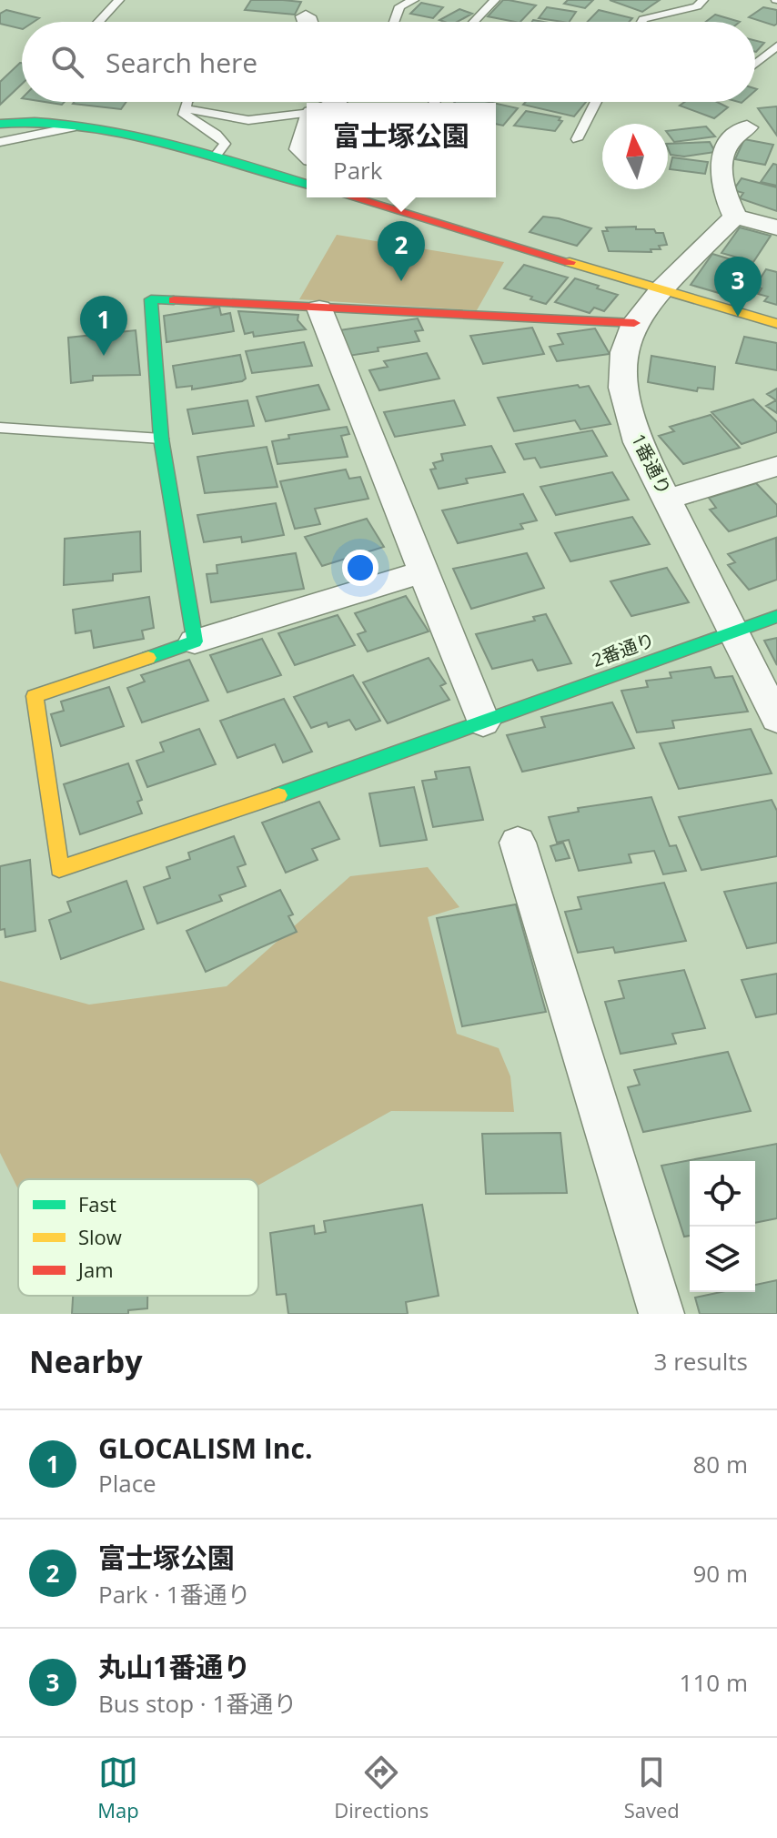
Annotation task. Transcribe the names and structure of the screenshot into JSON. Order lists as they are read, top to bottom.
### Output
{
  "streets": {
    "street": ["1番通り", "2番通り"]
  },
  "crossings": [
    ["1番通り", "2番通り"]
  ],
  "legend": ["Fast", "Slow", "Jam"],
  "north": "top",
  "page": {
    "search": "Search here",
    "popup": ["富士塚公園", "Park"],
    "pins": ["2", "3", "1"],
    "heading": ["Nearby", "3 results"],
    "list": [
      {
        "mark": "1",
        "name": "GLOCALISM Inc.",
        "note": "Place",
        "value": "80 m"
      },
      {
        "mark": "2",
        "name": "富士塚公園",
        "note": "Park · 1番通り",
        "value": "90 m"
      },
      {
        "mark": "3",
        "name": "丸山1番通り",
        "note": "Bus stop · 1番通り",
        "value": "110 m"
      }
    ],
    "nav": ["Map", "Directions", "Saved"]
  }
}
